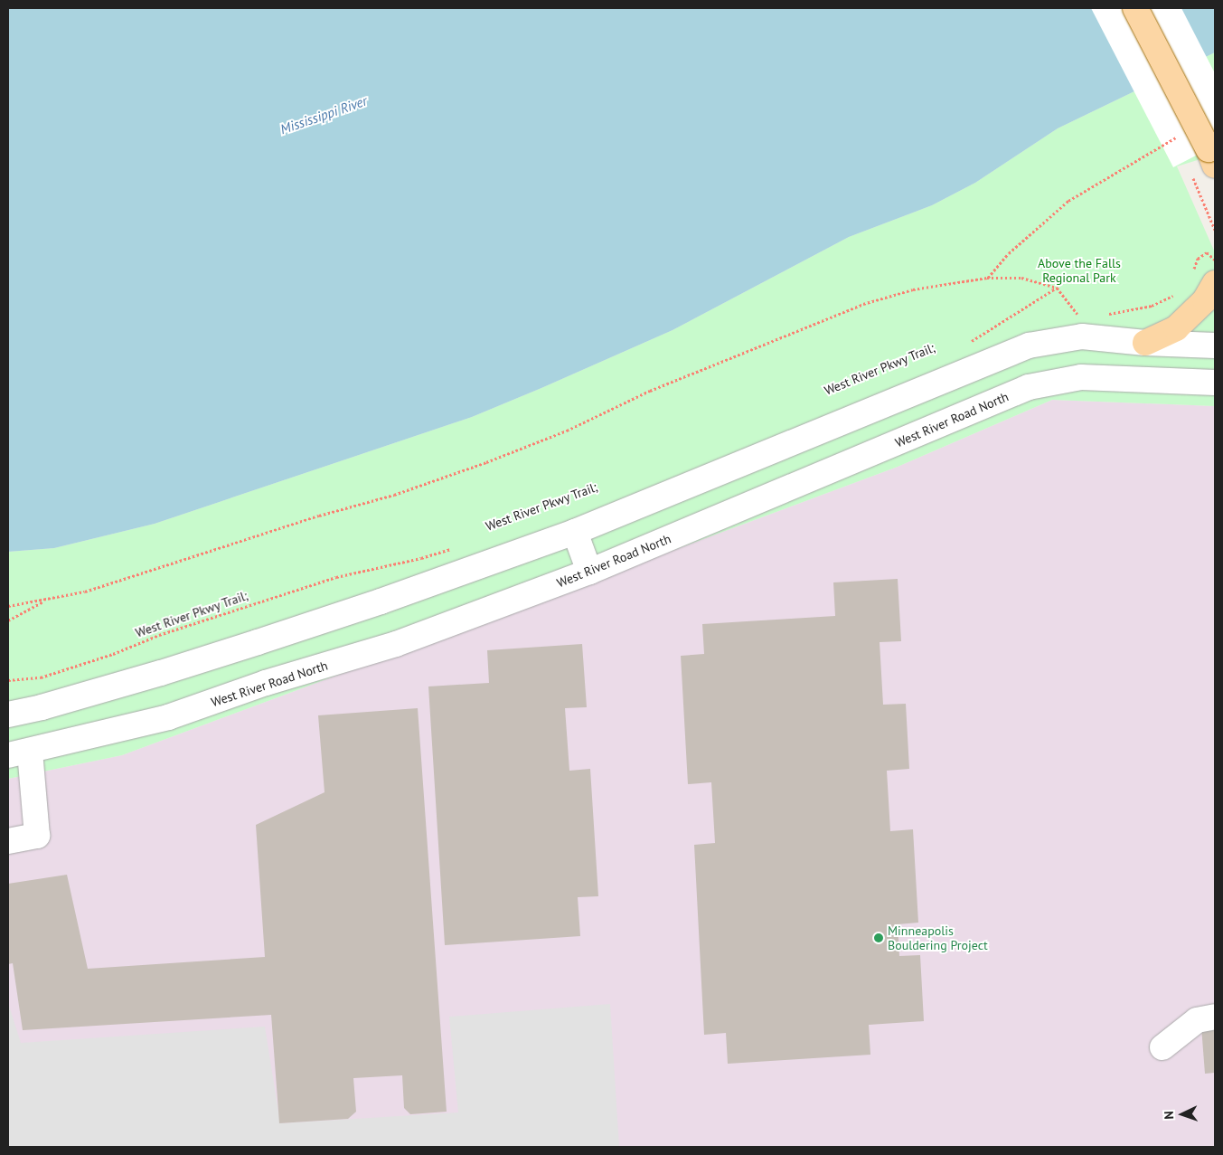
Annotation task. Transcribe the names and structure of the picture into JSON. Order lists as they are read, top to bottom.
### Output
{
  "streets": {
    "street": ["West River Road North"],
    "path": ["West River Pkwy Trail;"]
  },
  "water": ["Mississippi River"],
  "parks": ["Above the Falls Regional Park"],
  "places": ["Minneapolis Bouldering Project"],
  "north": "left"
}
